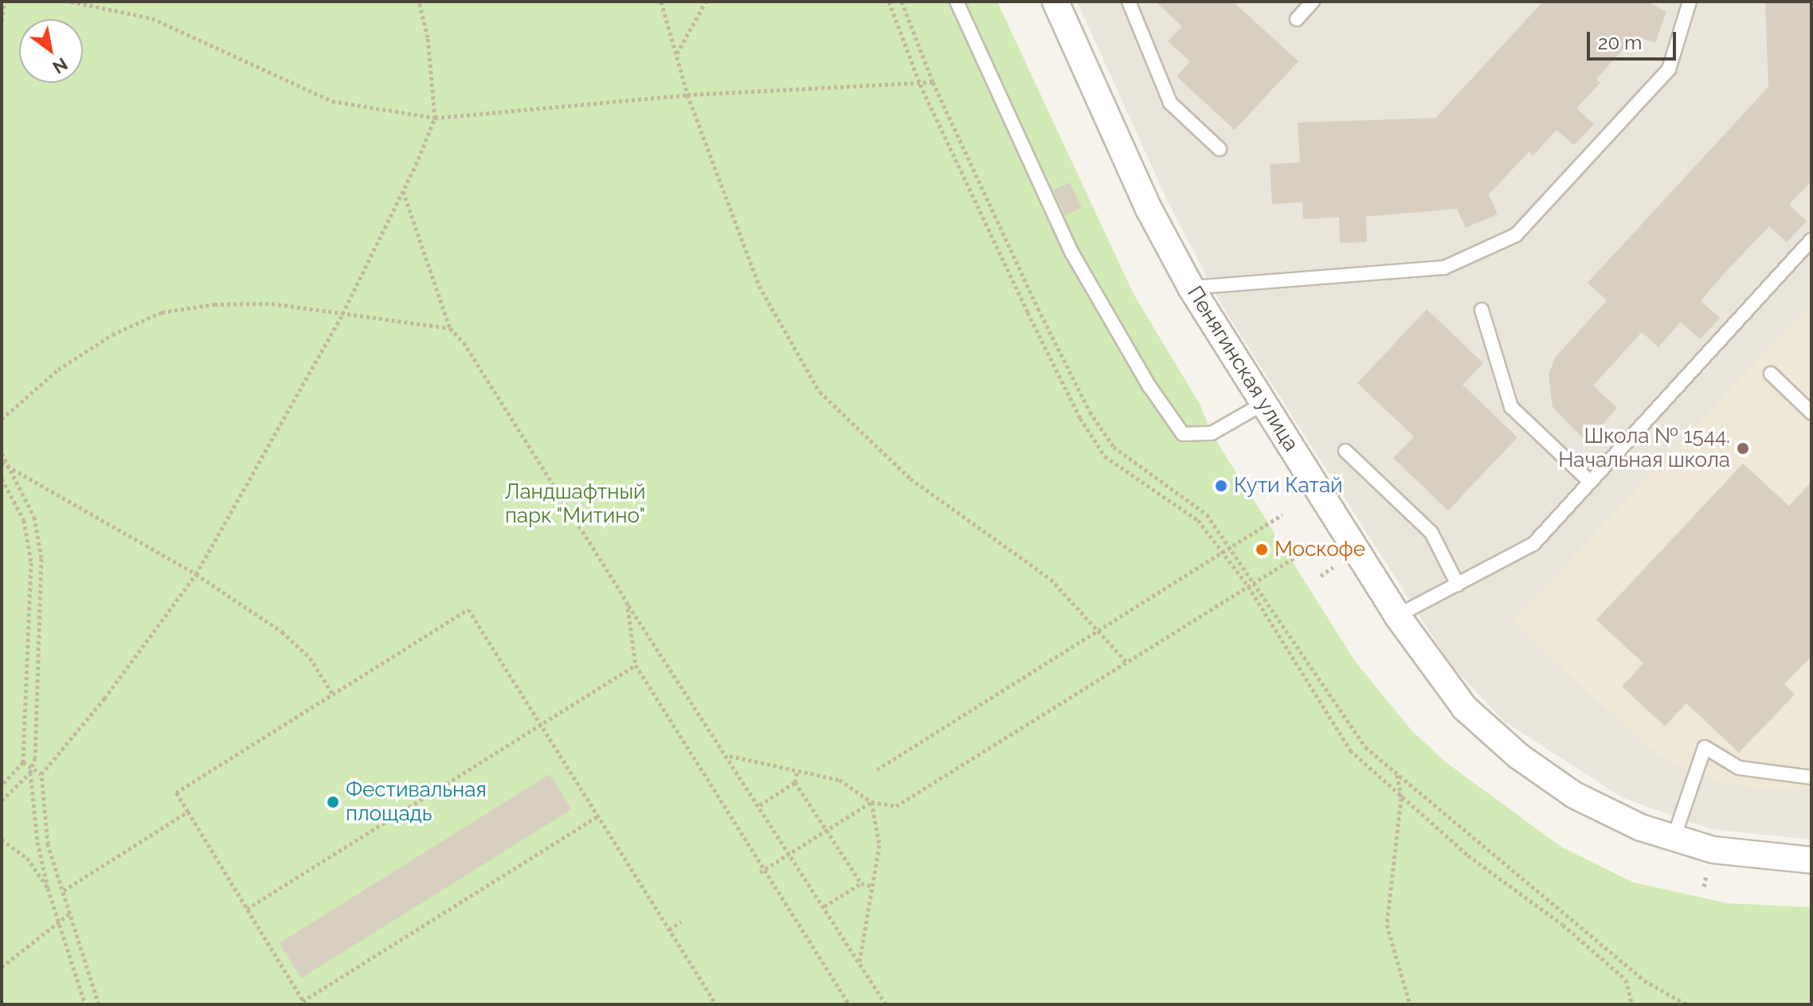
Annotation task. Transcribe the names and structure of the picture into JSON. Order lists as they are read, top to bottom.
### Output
{
  "streets": {
    "street": ["Пенягинская улица"]
  },
  "parks": ["Ландшафтный парк \"Митино\""],
  "places": [
    "Школа № 1544. Начальная школа",
    "Кути Катай",
    "Москофе",
    "Фестивальная площадь"
  ],
  "scale_bar": "20 m",
  "north": "bottom right"
}
